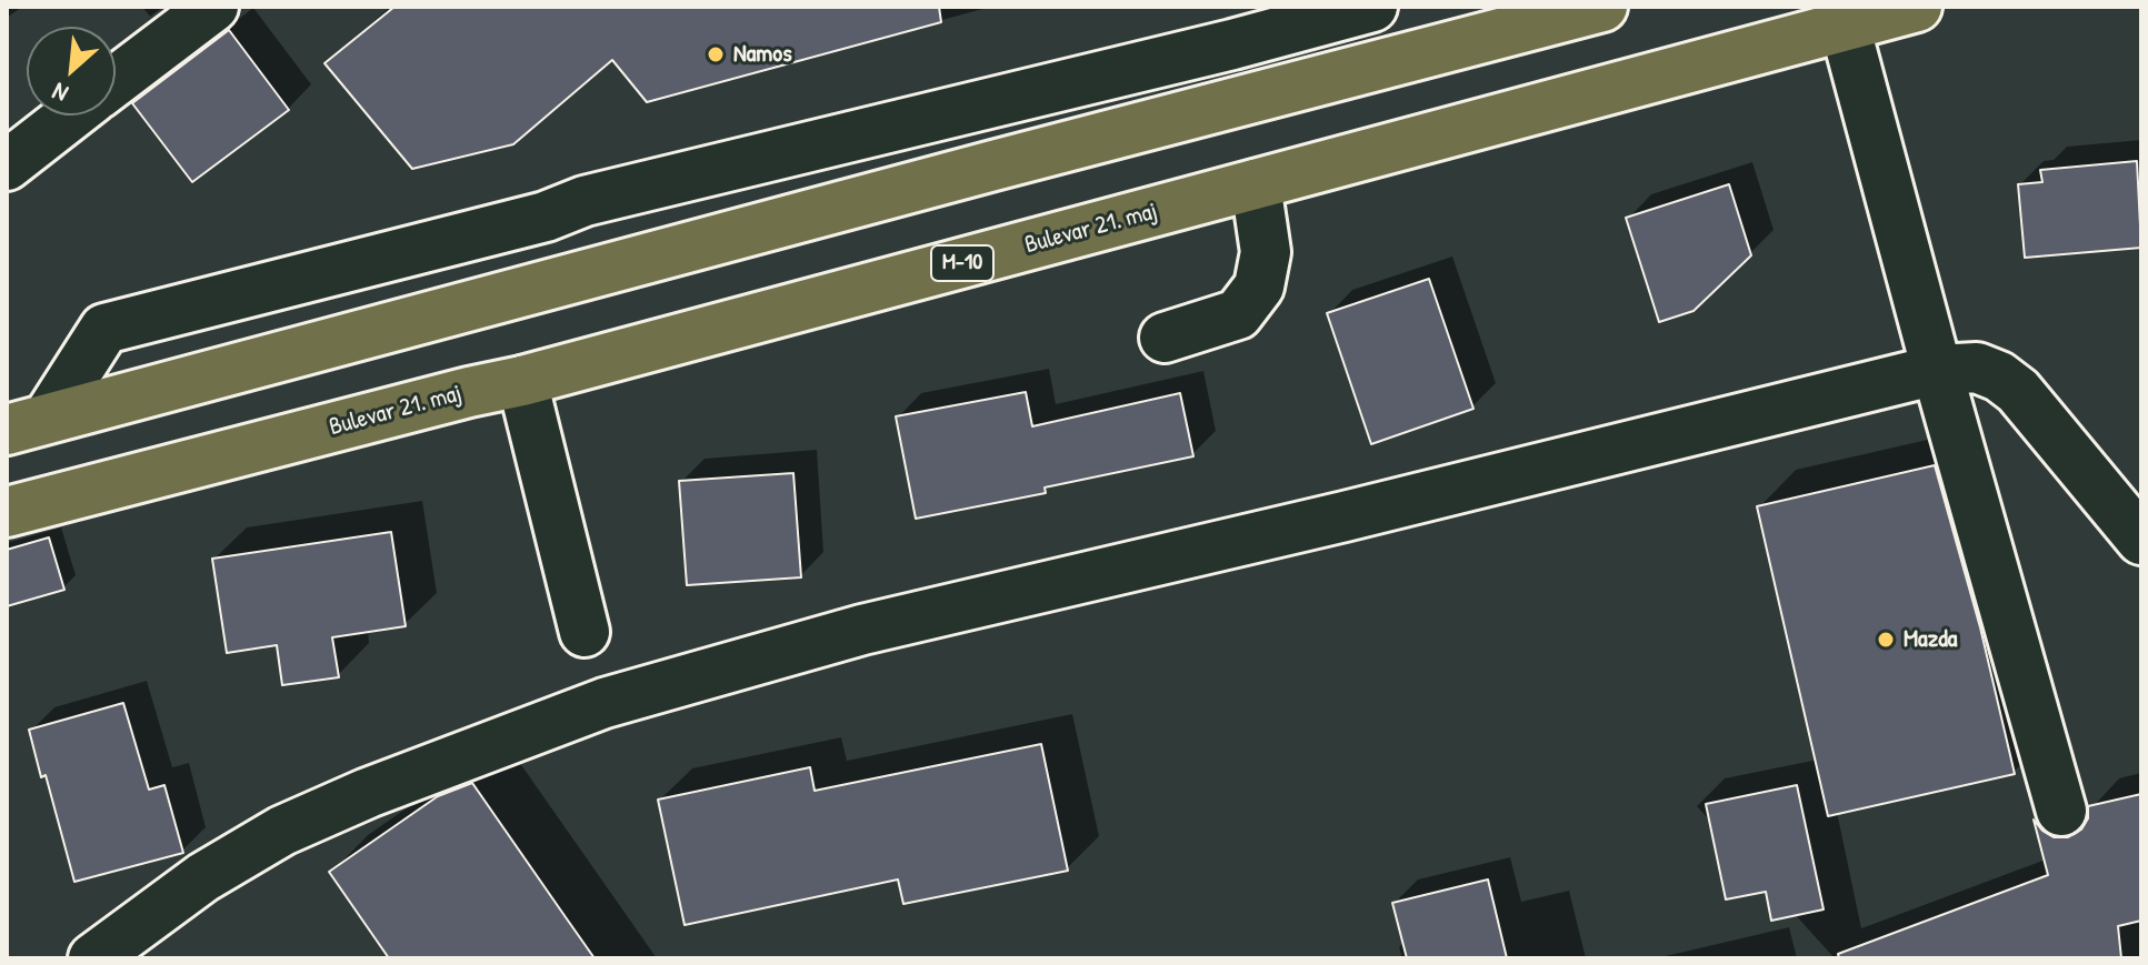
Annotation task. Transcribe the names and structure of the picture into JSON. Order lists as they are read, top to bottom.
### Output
{
  "streets": {
    "main road": ["Bulevar 21. maj", "M-10"]
  },
  "places": ["Namos", "Mazda"],
  "north": "bottom left"
}
